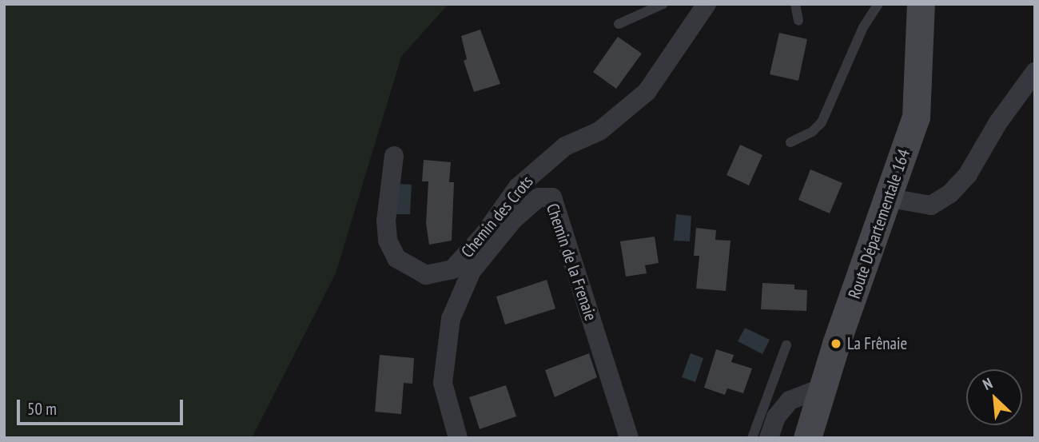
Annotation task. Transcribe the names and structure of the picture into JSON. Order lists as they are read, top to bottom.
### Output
{
  "streets": {
    "street": ["Chemin des Crots", "Route Départementale 164", "Chemin de la Frenaie"]
  },
  "places": ["La Frênaie"],
  "scale_bar": "50 m",
  "north": "top left"
}
